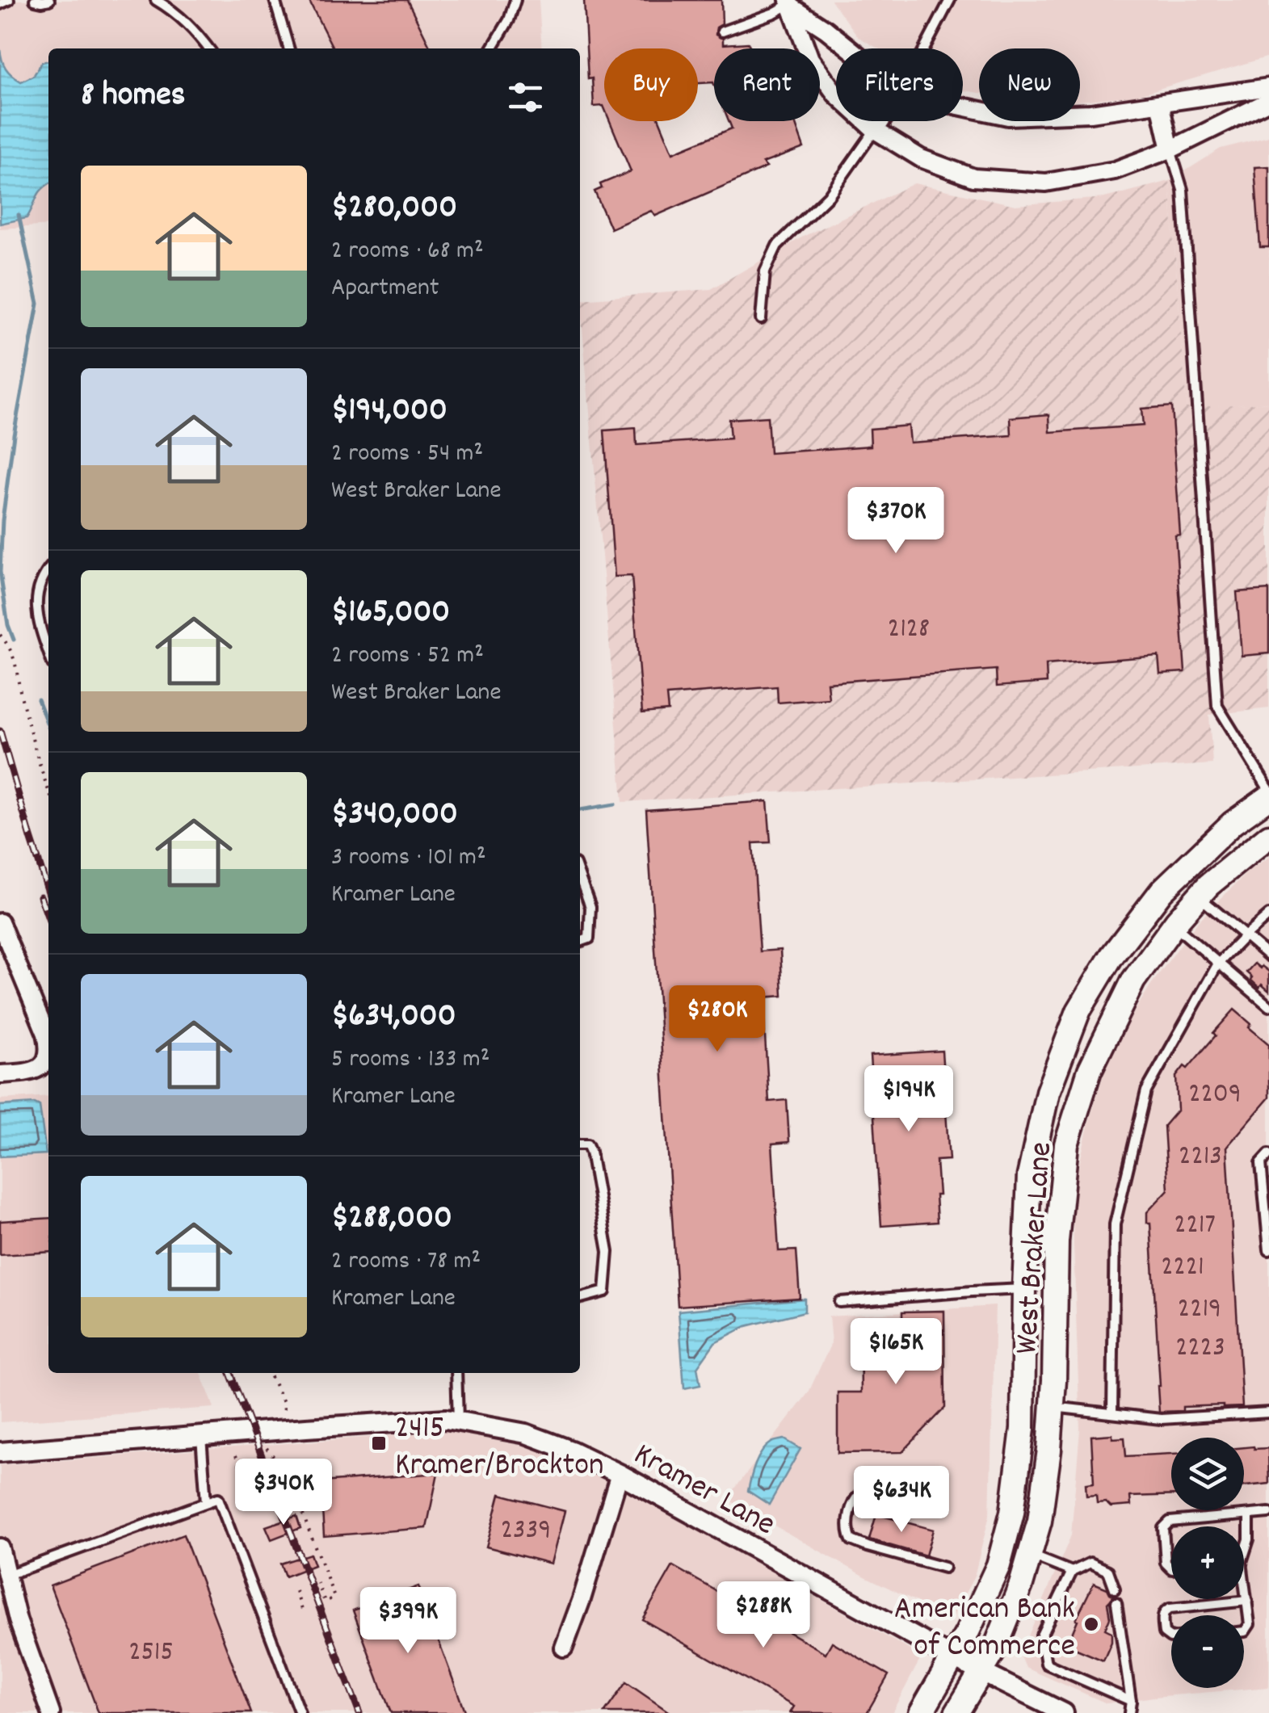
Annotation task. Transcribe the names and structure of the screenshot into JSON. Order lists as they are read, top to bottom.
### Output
{
  "streets": {
    "main road": ["West Braker Lane"],
    "street": ["Kramer Lane"]
  },
  "crossings": [
    ["West Braker Lane", "Kramer Lane"]
  ],
  "places": {
    "transit": ["2415 Kramer/Brockton"],
    "other": ["American Bank of Commerce"]
  },
  "house_numbers": [
    "2128",
    "2209",
    "2213",
    "2217",
    "2221",
    "2219",
    "2223",
    "2339",
    "2515"
  ],
  "page": {
    "chip": [
      "Buy",
      "Rent",
      "Filters",
      "New"
    ],
    "heading": "8 homes",
    "list": [
      {
        "name": "$280,000",
        "note": "2 rooms · 68 m² · Apartment"
      },
      {
        "name": "$194,000",
        "note": "2 rooms · 54 m² · West Braker Lane"
      },
      {
        "name": "$165,000",
        "note": "2 rooms · 52 m² · West Braker Lane"
      },
      {
        "name": "$340,000",
        "note": "3 rooms · 101 m² · Kramer Lane"
      },
      {
        "name": "$634,000",
        "note": "5 rooms · 133 m² · Kramer Lane"
      },
      {
        "name": "$288,000",
        "note": "2 rooms · 78 m² · Kramer Lane"
      }
    ],
    "price": [
      "$370K",
      "$280K",
      "$194K",
      "$165K",
      "$340K",
      "$634K",
      "$288K",
      "$399K"
    ],
    "map_buttons": ["+", "−"]
  }
}
